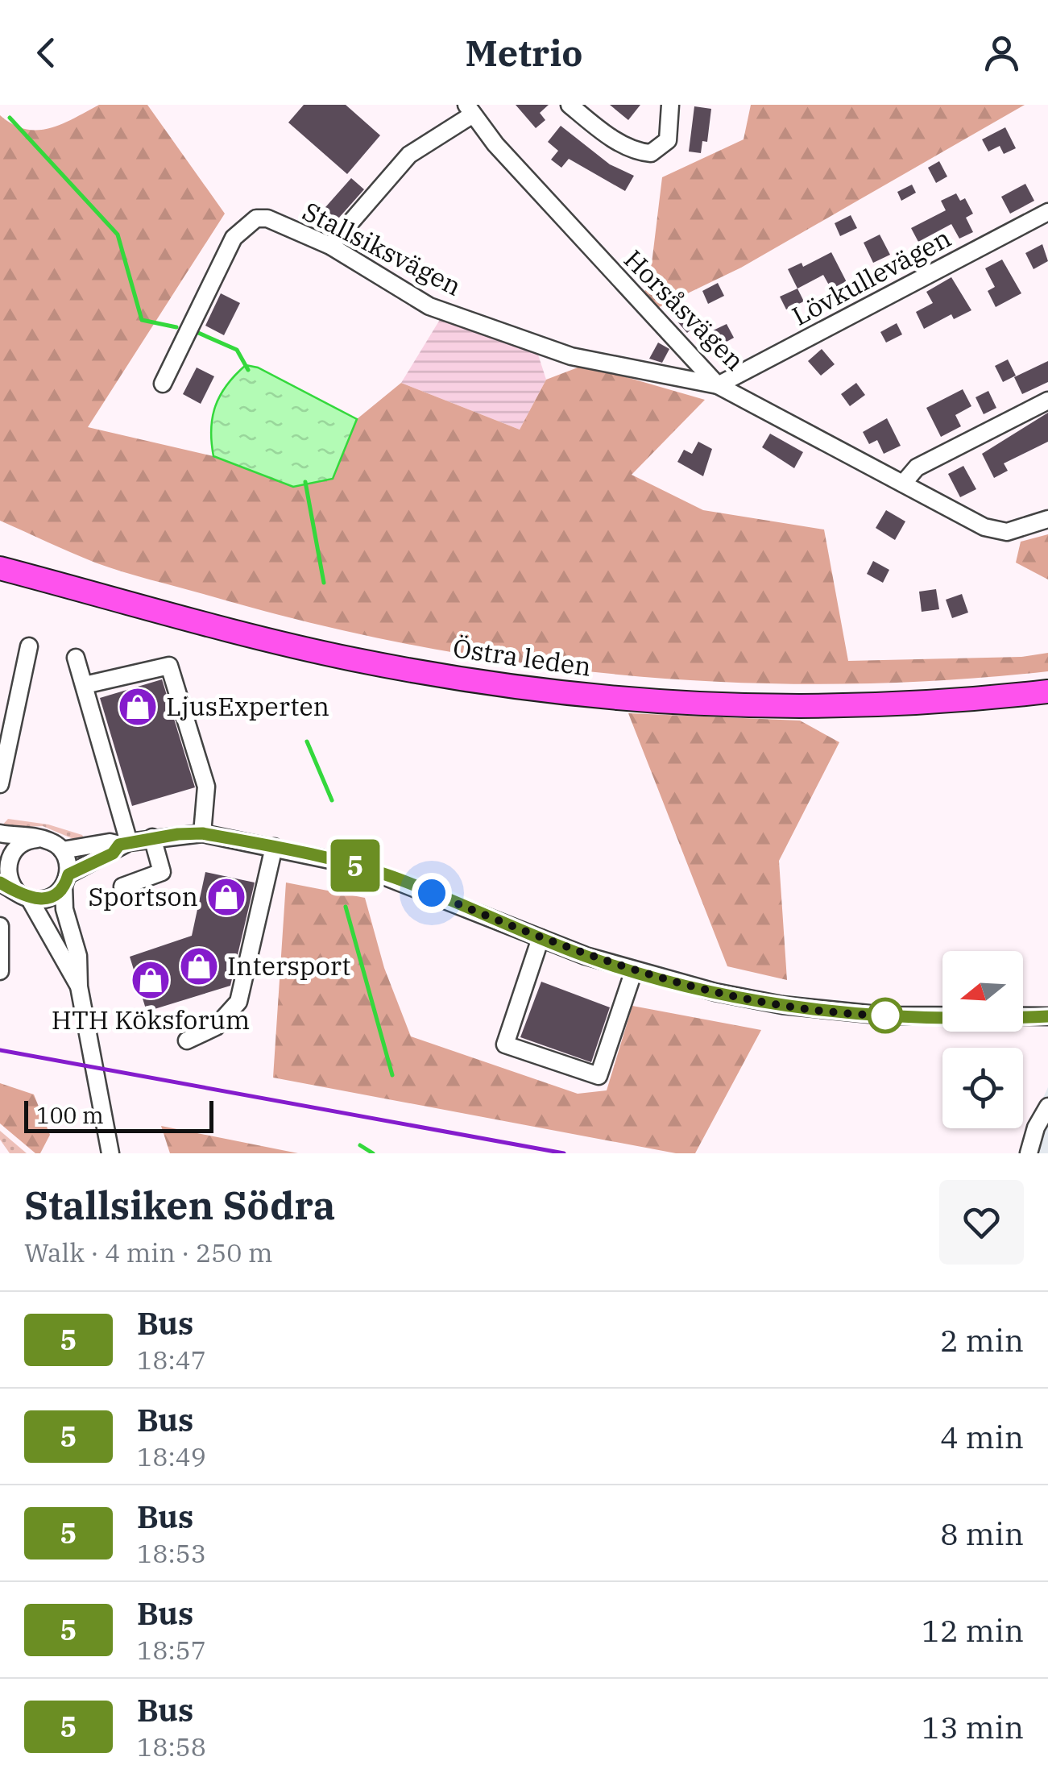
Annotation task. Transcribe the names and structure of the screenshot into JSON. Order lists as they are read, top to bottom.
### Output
{
  "streets": {
    "highway": ["Östra leden"],
    "street": ["Stallsiksvägen", "Lövkullevägen", "Horsåsvägen"]
  },
  "crossings": [
    ["Stallsiksvägen", "Lövkullevägen"],
    ["Stallsiksvägen", "Horsåsvägen"],
    ["Lövkullevägen", "Horsåsvägen"]
  ],
  "places": {
    "shop": [
      "LjusExperten",
      "Sportson",
      "Intersport",
      "HTH Köksforum"
    ]
  },
  "lines": ["bus line 5"],
  "scale_bar": "100 m",
  "north": "left",
  "page": {
    "header": "Metrio",
    "on_map": "5",
    "scale": "100 m",
    "heading": ["Stallsiken Södra", "Walk · 4 min · 250 m"],
    "list": [
      {
        "mark": "5",
        "name": "Bus",
        "note": "18:47",
        "value": "2 min"
      },
      {
        "mark": "5",
        "name": "Bus",
        "note": "18:49",
        "value": "4 min"
      },
      {
        "mark": "5",
        "name": "Bus",
        "note": "18:53",
        "value": "8 min"
      },
      {
        "mark": "5",
        "name": "Bus",
        "note": "18:57",
        "value": "12 min"
      },
      {
        "mark": "5",
        "name": "Bus",
        "note": "18:58",
        "value": "13 min"
      }
    ]
  }
}
